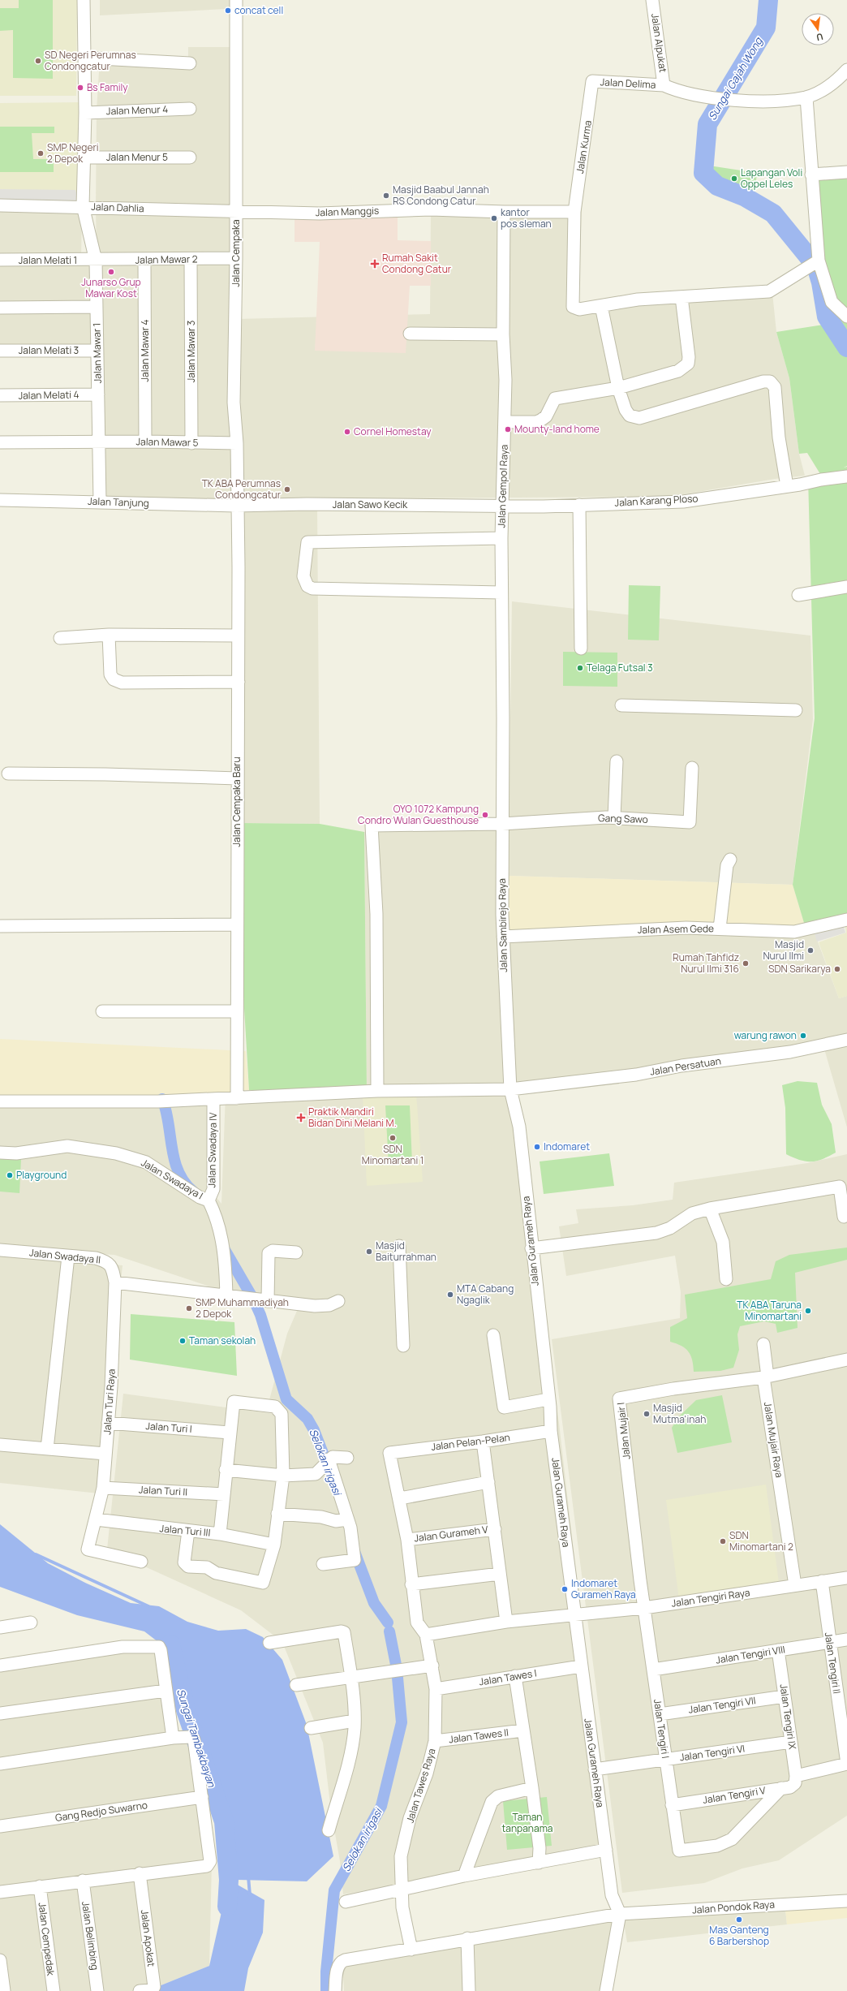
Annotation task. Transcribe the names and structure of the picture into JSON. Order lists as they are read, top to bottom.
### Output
{
  "streets": {
    "street": [
      "Jalan Alpukat",
      "Jalan Delima",
      "Jalan Menur 4",
      "Jalan Kurma",
      "Jalan Menur 5",
      "Jalan Dahlia",
      "Jalan Manggis",
      "Jalan Cempaka",
      "Jalan Mawar 2",
      "Jalan Melati 1",
      "Jalan Melati 3",
      "Jalan Mawar 4",
      "Jalan Mawar 3",
      "Jalan Mawar 1",
      "Jalan Melati 4",
      "Jalan Mawar 5",
      "Jalan Gempol Raya",
      "Jalan Karang Ploso",
      "Jalan Tanjung",
      "Jalan Sawo Kecik",
      "Jalan Cempaka Baru",
      "Gang Sawo",
      "Jalan Sambirejo Raya",
      "Jalan Asem Gede",
      "Jalan Persatuan",
      "Jalan Swadaya IV",
      "Jalan Swadaya I",
      "Jalan Gurameh Raya",
      "Jalan Swadaya II",
      "Jalan Turi Raya",
      "Jalan Turi I",
      "Jalan Mujair I",
      "Jalan Mujair Raya",
      "Jalan Pelan-Pelan",
      "Jalan Turi II",
      "Jalan Turi III",
      "Jalan Gurameh V",
      "Jalan Tengiri Raya",
      "Jalan Tengiri VIII",
      "Jalan Tengiri II",
      "Jalan Tawes I",
      "Jalan Tengiri VII",
      "Jalan Tengiri IX",
      "Jalan Tengiri I",
      "Jalan Tawes II",
      "Jalan Tengiri VI",
      "Jalan Tawes Raya",
      "Jalan Tengiri V",
      "Gang Redjo Suwarno",
      "Jalan Pondok Raya",
      "Jalan Belimbing",
      "Jalan Apokat",
      "Jalan Cempedak"
    ]
  },
  "crossings": [
    ["Jalan Alpukat", "Jalan Delima"],
    ["Jalan Delima", "Jalan Kurma"],
    ["Jalan Menur 4", "Jalan Mawar 1"],
    ["Jalan Kurma", "Jalan Manggis"],
    ["Jalan Menur 5", "Jalan Mawar 1"],
    ["Jalan Dahlia", "Jalan Manggis"],
    ["Jalan Dahlia", "Jalan Cempaka"],
    ["Jalan Dahlia", "Jalan Mawar 1"],
    ["Jalan Manggis", "Jalan Cempaka"],
    ["Jalan Manggis", "Jalan Gempol Raya"],
    ["Jalan Cempaka", "Jalan Mawar 2"],
    ["Jalan Cempaka", "Jalan Mawar 5"],
    ["Jalan Cempaka", "Jalan Tanjung"],
    ["Jalan Cempaka", "Jalan Sawo Kecik"],
    ["Jalan Cempaka", "Jalan Cempaka Baru"],
    ["Jalan Mawar 2", "Jalan Melati 1"],
    ["Jalan Mawar 2", "Jalan Mawar 4"],
    ["Jalan Mawar 2", "Jalan Mawar 3"],
    ["Jalan Mawar 2", "Jalan Mawar 1"],
    ["Jalan Melati 1", "Jalan Mawar 1"],
    ["Jalan Melati 3", "Jalan Mawar 1"],
    ["Jalan Mawar 4", "Jalan Mawar 5"],
    ["Jalan Mawar 3", "Jalan Mawar 5"],
    ["Jalan Mawar 1", "Jalan Melati 4"],
    ["Jalan Mawar 1", "Jalan Mawar 5"],
    ["Jalan Mawar 1", "Jalan Tanjung"],
    ["Jalan Gempol Raya", "Jalan Karang Ploso"],
    ["Jalan Gempol Raya", "Jalan Sawo Kecik"],
    ["Jalan Gempol Raya", "Jalan Sambirejo Raya"],
    ["Jalan Karang Ploso", "Jalan Sawo Kecik"],
    ["Jalan Tanjung", "Jalan Sawo Kecik"],
    ["Jalan Tanjung", "Jalan Cempaka Baru"],
    ["Jalan Sawo Kecik", "Jalan Cempaka Baru"],
    ["Jalan Cempaka Baru", "Jalan Persatuan"],
    ["Gang Sawo", "Jalan Sambirejo Raya"],
    ["Gang Sawo", "Jalan Persatuan"],
    ["Jalan Sambirejo Raya", "Jalan Asem Gede"],
    ["Jalan Sambirejo Raya", "Jalan Persatuan"],
    ["Jalan Sambirejo Raya", "Jalan Gurameh Raya"],
    ["Jalan Persatuan", "Jalan Swadaya IV"],
    ["Jalan Persatuan", "Jalan Gurameh Raya"],
    ["Jalan Swadaya IV", "Jalan Swadaya I"],
    ["Jalan Gurameh Raya", "Jalan Pelan-Pelan"],
    ["Jalan Gurameh Raya", "Jalan Tengiri Raya"],
    ["Jalan Gurameh Raya", "Jalan Tawes I"],
    ["Jalan Gurameh Raya", "Jalan Tengiri VI"],
    ["Jalan Gurameh Raya", "Jalan Pondok Raya"],
    ["Jalan Swadaya II", "Jalan Turi Raya"],
    ["Jalan Turi Raya", "Jalan Turi I"],
    ["Jalan Turi Raya", "Jalan Turi II"],
    ["Jalan Turi Raya", "Jalan Turi III"],
    ["Jalan Mujair I", "Jalan Mujair Raya"],
    ["Jalan Mujair I", "Jalan Tengiri Raya"],
    ["Jalan Mujair I", "Jalan Tengiri I"],
    ["Jalan Mujair Raya", "Jalan Tengiri Raya"],
    ["Jalan Tengiri Raya", "Jalan Tengiri II"],
    ["Jalan Tengiri Raya", "Jalan Tengiri I"],
    ["Jalan Tengiri VIII", "Jalan Tengiri II"],
    ["Jalan Tengiri VIII", "Jalan Tengiri IX"],
    ["Jalan Tengiri VIII", "Jalan Tengiri I"],
    ["Jalan Tengiri II", "Jalan Tengiri V"],
    ["Jalan Tawes I", "Jalan Tawes Raya"],
    ["Jalan Tengiri VII", "Jalan Tengiri IX"],
    ["Jalan Tengiri VII", "Jalan Tengiri I"],
    ["Jalan Tengiri IX", "Jalan Tengiri VI"],
    ["Jalan Tengiri IX", "Jalan Tengiri V"],
    ["Jalan Tengiri I", "Jalan Tengiri VI"],
    ["Jalan Tengiri I", "Jalan Tengiri V"],
    ["Jalan Tawes II", "Jalan Tawes Raya"]
  ],
  "water": ["Sungai Gajah Wong", "Selokan irigasi", "Sungai Tambakbayan"],
  "parks": ["Taman tanpanama"],
  "places": {
    "other": [
      "concat cell",
      "SD Negeri Perumnas Condongcatur",
      "Bs Family",
      "SMP Negeri 2 Depok",
      "Lapangan Voli Oppel Leles",
      "Masjid Baabul Jannah RS Condong Catur",
      "kantor pos sleman",
      "Junarso Grup Mawar Kost",
      "Mounty-land home",
      "Cornel Homestay",
      "TK ABA Perumnas Condongcatur",
      "Telaga Futsal 3",
      "OYO 1072 Kampung Condro Wulan Guesthouse",
      "Masjid Nurul Ilmi",
      "Rumah Tahfidz Nurul Ilmi 316",
      "SDN Sarikarya",
      "warung rawon",
      "SDN Minomartani 1",
      "Indomaret",
      "Playground",
      "Masjid Baiturrahman",
      "MTA Cabang Ngaglik",
      "SMP Muhammadiyah 2 Depok",
      "TK ABA Taruna Minomartani",
      "Taman sekolah",
      "Masjid Mutma'inah",
      "SDN Minomartani 2",
      "Indomaret Gurameh Raya",
      "Mas Ganteng 6 Barbershop"
    ],
    "health": ["Rumah Sakit Condong Catur", "Praktik Mandiri Bidan Dini Melani M."]
  },
  "north": "bottom"
}
